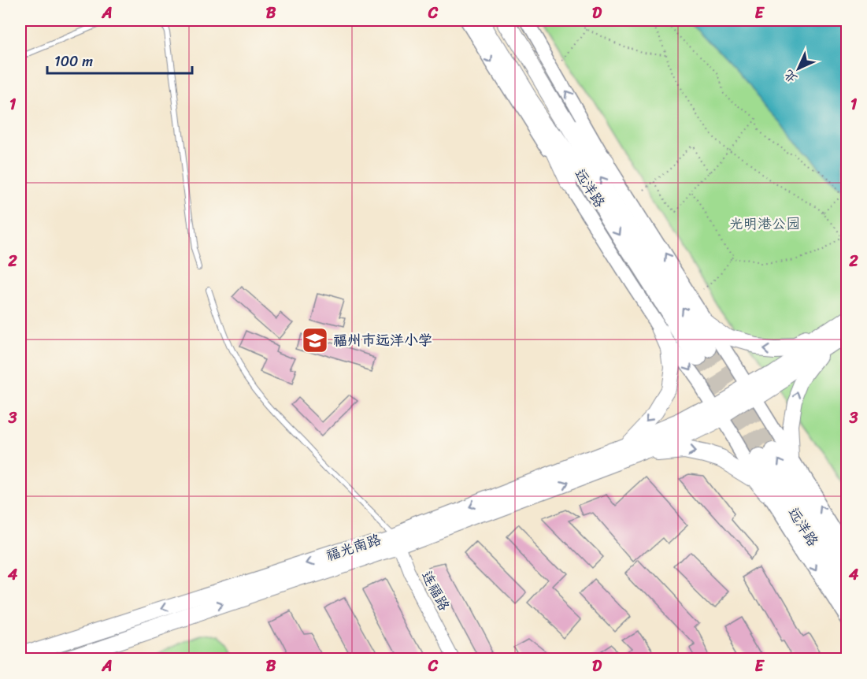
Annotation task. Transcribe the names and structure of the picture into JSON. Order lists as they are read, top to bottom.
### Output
{
  "streets": {
    "main road": ["远洋路", "福光南路"],
    "street": ["连福路"]
  },
  "crossings": [
    ["福光南路", "连福路"]
  ],
  "parks": ["光明港公园"],
  "places": {
    "school or university": ["福州市远洋小学"]
  },
  "scale_bar": "100 m",
  "north": "bottom left",
  "grid": {
    "columns": [
      "A",
      "B",
      "C",
      "D",
      "E"
    ],
    "rows": [
      "1",
      "2",
      "3",
      "4"
    ]
  }
}
